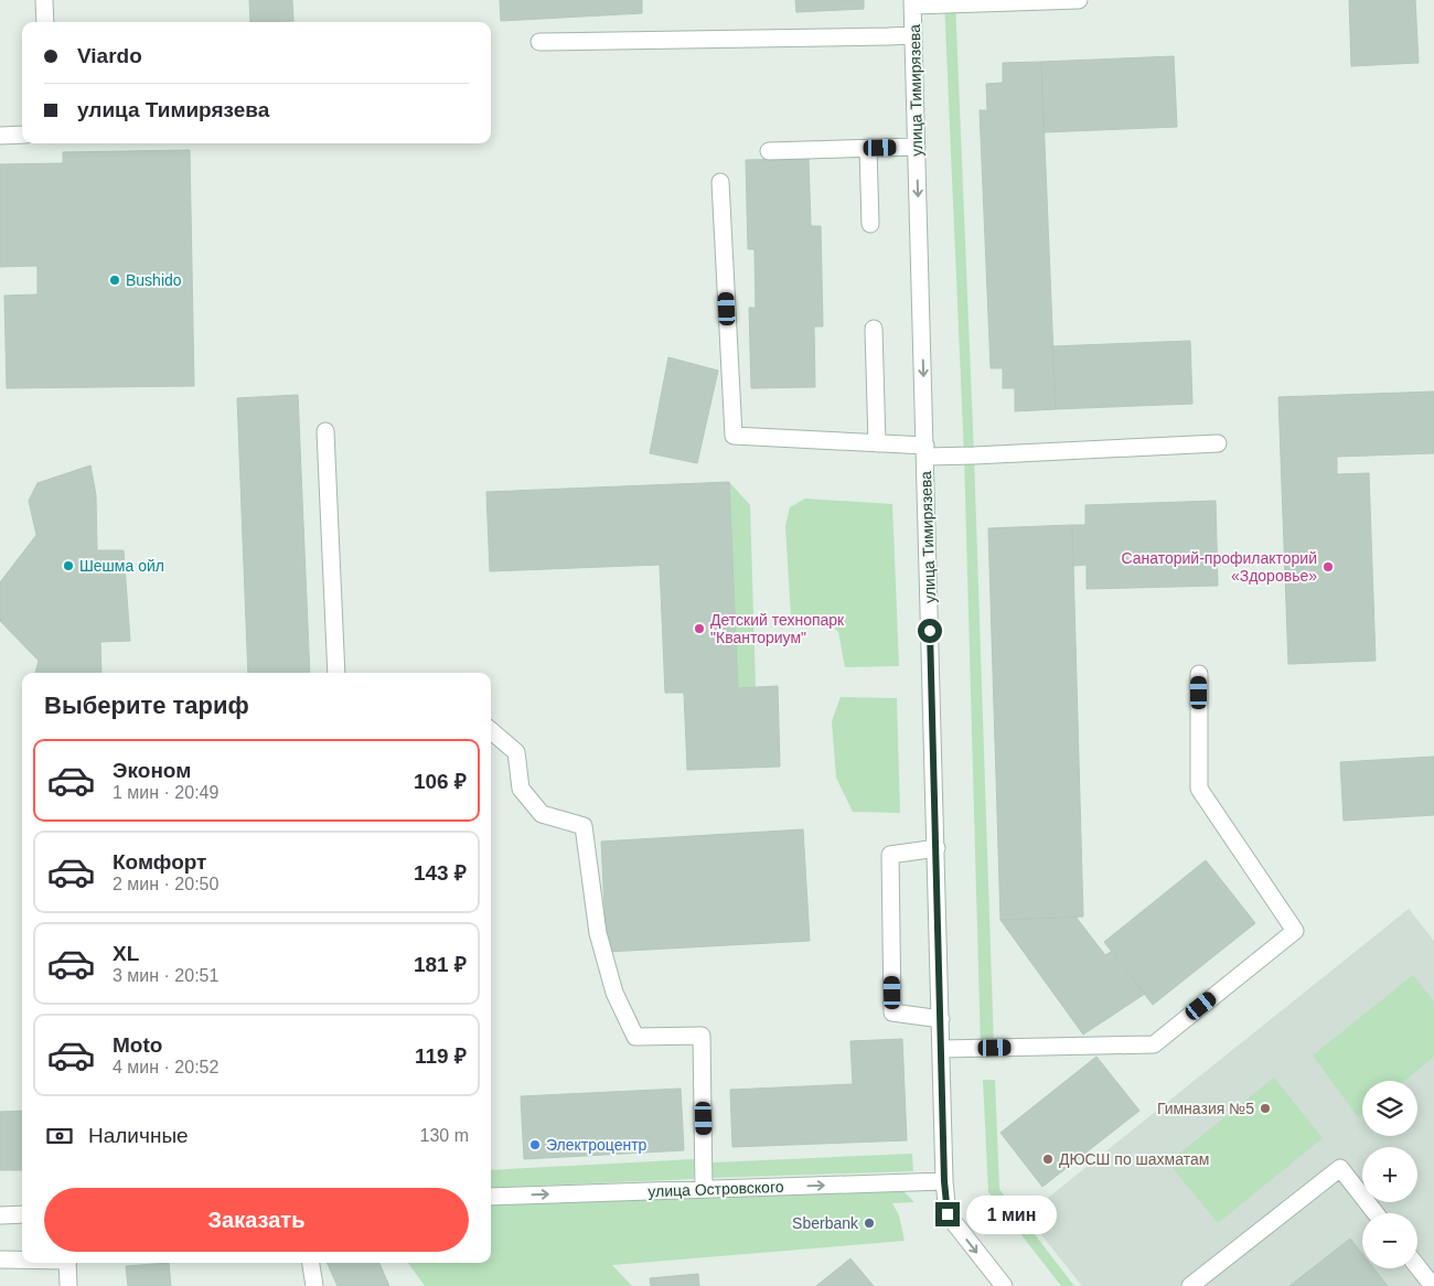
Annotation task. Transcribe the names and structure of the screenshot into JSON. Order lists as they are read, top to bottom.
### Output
{
  "streets": {
    "street": ["улица Тимирязева", "улица Островского"]
  },
  "crossings": [
    ["улица Тимирязева", "улица Островского"]
  ],
  "one_way": ["улица Островского"],
  "places": [
    "Bushido",
    "Шешма ойл",
    "Санаторий-профилакторий «Здоровье»",
    "Детский технопарк \"Кванториум\"",
    "Гимназия №5",
    "Электроцентр",
    "ДЮСШ по шахматам",
    "Sberbank"
  ],
  "page": {
    "banner": ["Viardo", "улица Тимирязева"],
    "heading": "Выберите тариф",
    "list": [
      {
        "name": "Эконом",
        "note": "1 мин · 20:49",
        "value": "106 ₽"
      },
      {
        "name": "Комфорт",
        "note": "2 мин · 20:50",
        "value": "143 ₽"
      },
      {
        "name": "XL",
        "note": "3 мин · 20:51",
        "value": "181 ₽"
      },
      {
        "name": "Moto",
        "note": "4 мин · 20:52",
        "value": "119 ₽"
      }
    ],
    "map_buttons": ["+", "−"],
    "pay": ["Наличные", "130 m"],
    "buttons": "Заказать",
    "bubble": "1 мин"
  }
}
